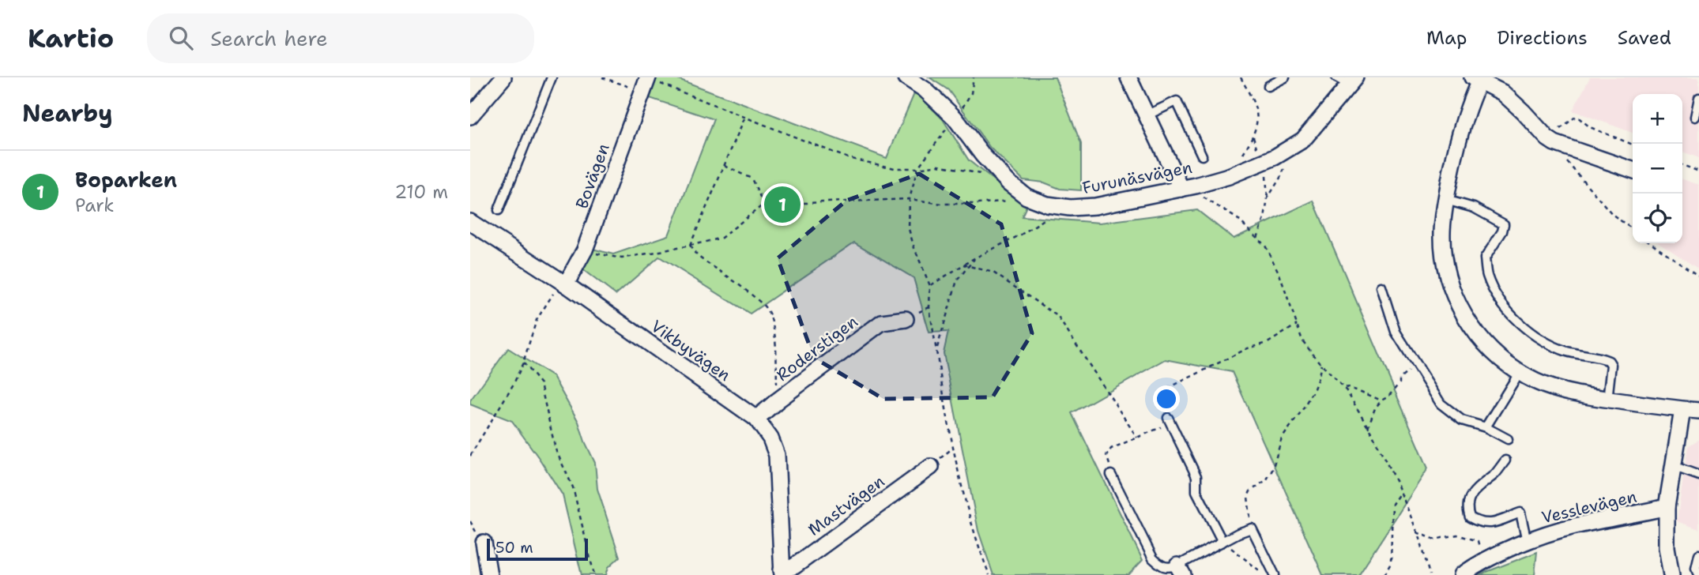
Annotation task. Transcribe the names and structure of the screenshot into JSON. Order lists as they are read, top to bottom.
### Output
{
  "streets": {
    "street": [
      "Bovägen",
      "Furunäsvägen",
      "Roderstigen",
      "Vikbyvägen",
      "Mastvägen",
      "Vesslevägen"
    ]
  },
  "crossings": [
    ["Bovägen", "Vikbyvägen"],
    ["Roderstigen", "Vikbyvägen"],
    ["Vikbyvägen", "Mastvägen"]
  ],
  "scale_bar": "50 m",
  "page": {
    "header": "Kartio",
    "search": "Search here",
    "nav": ["Map", "Directions", "Saved"],
    "heading": "Nearby",
    "map_buttons": ["+", "−"],
    "list": [
      {
        "mark": "1",
        "name": "Boparken",
        "note": "Park",
        "value": "210 m"
      }
    ],
    "pins": "1",
    "scale": "50 m"
  }
}
